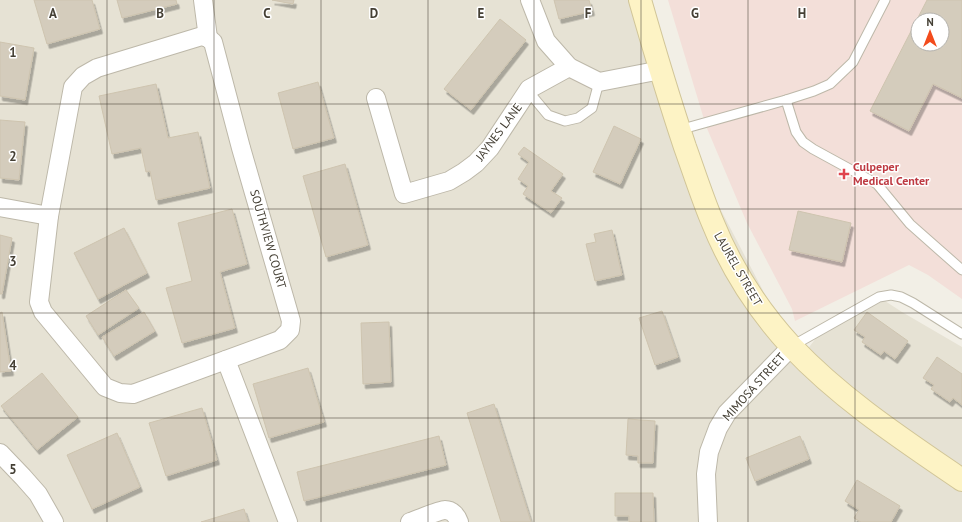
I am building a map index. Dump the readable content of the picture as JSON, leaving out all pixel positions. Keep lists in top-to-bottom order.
{
  "streets": {
    "street": [
      "JAYNES LANE",
      "SOUTHVIEW COURT",
      "LAUREL STREET",
      "MIMOSA STREET"
    ]
  },
  "crossings": [
    ["LAUREL STREET", "MIMOSA STREET"]
  ],
  "places": {
    "health": ["Culpeper Medical Center"]
  },
  "north": "top",
  "grid": {
    "columns": [
      "A",
      "B",
      "C",
      "D",
      "E",
      "F",
      "G",
      "H"
    ],
    "rows": [
      "1",
      "2",
      "3",
      "4",
      "5"
    ]
  }
}
